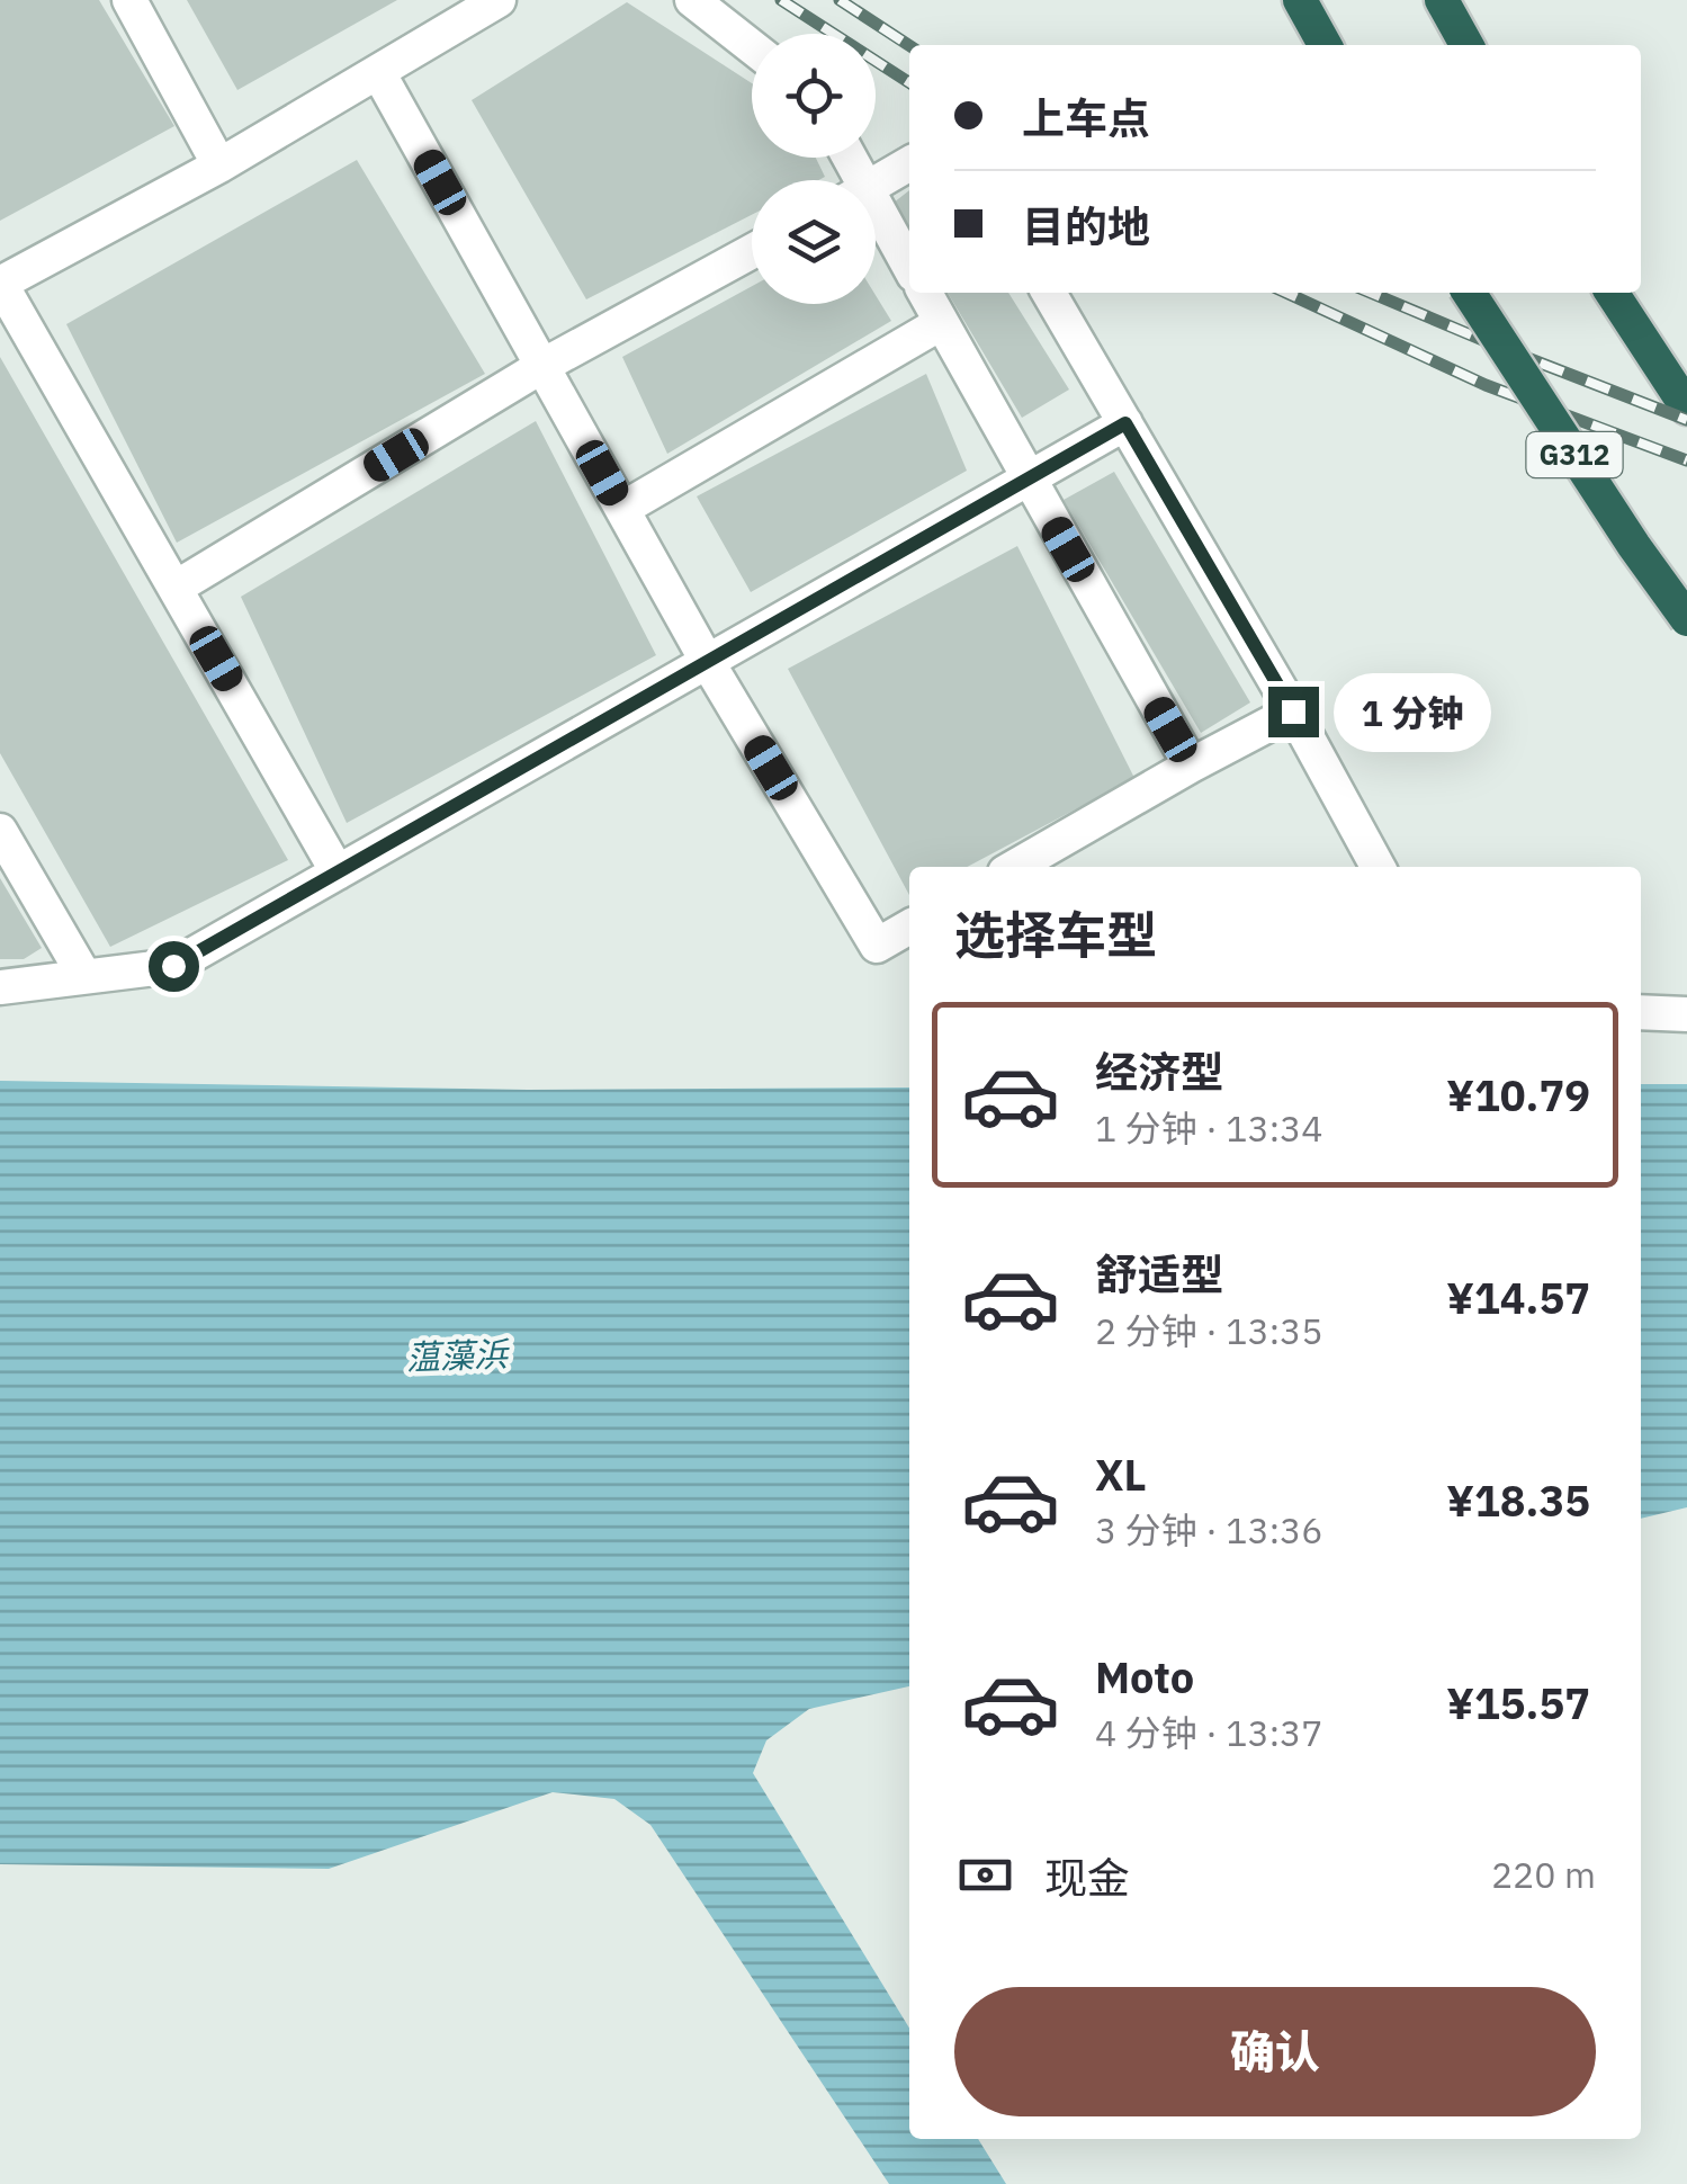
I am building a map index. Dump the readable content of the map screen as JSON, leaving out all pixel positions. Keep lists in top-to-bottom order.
{
  "streets": {
    "highway": ["G312"]
  },
  "water": ["蕰藻浜"],
  "page": {
    "banner": ["上车点", "目的地"],
    "bubble": "1 分钟",
    "heading": "选择车型",
    "list": [
      {
        "name": "经济型",
        "note": "1 分钟 · 13:34",
        "value": "¥10.79"
      },
      {
        "name": "舒适型",
        "note": "2 分钟 · 13:35",
        "value": "¥14.57"
      },
      {
        "name": "XL",
        "note": "3 分钟 · 13:36",
        "value": "¥18.35"
      },
      {
        "name": "Moto",
        "note": "4 分钟 · 13:37",
        "value": "¥15.57"
      }
    ],
    "pay": ["现金", "220 m"],
    "buttons": "确认"
  }
}
